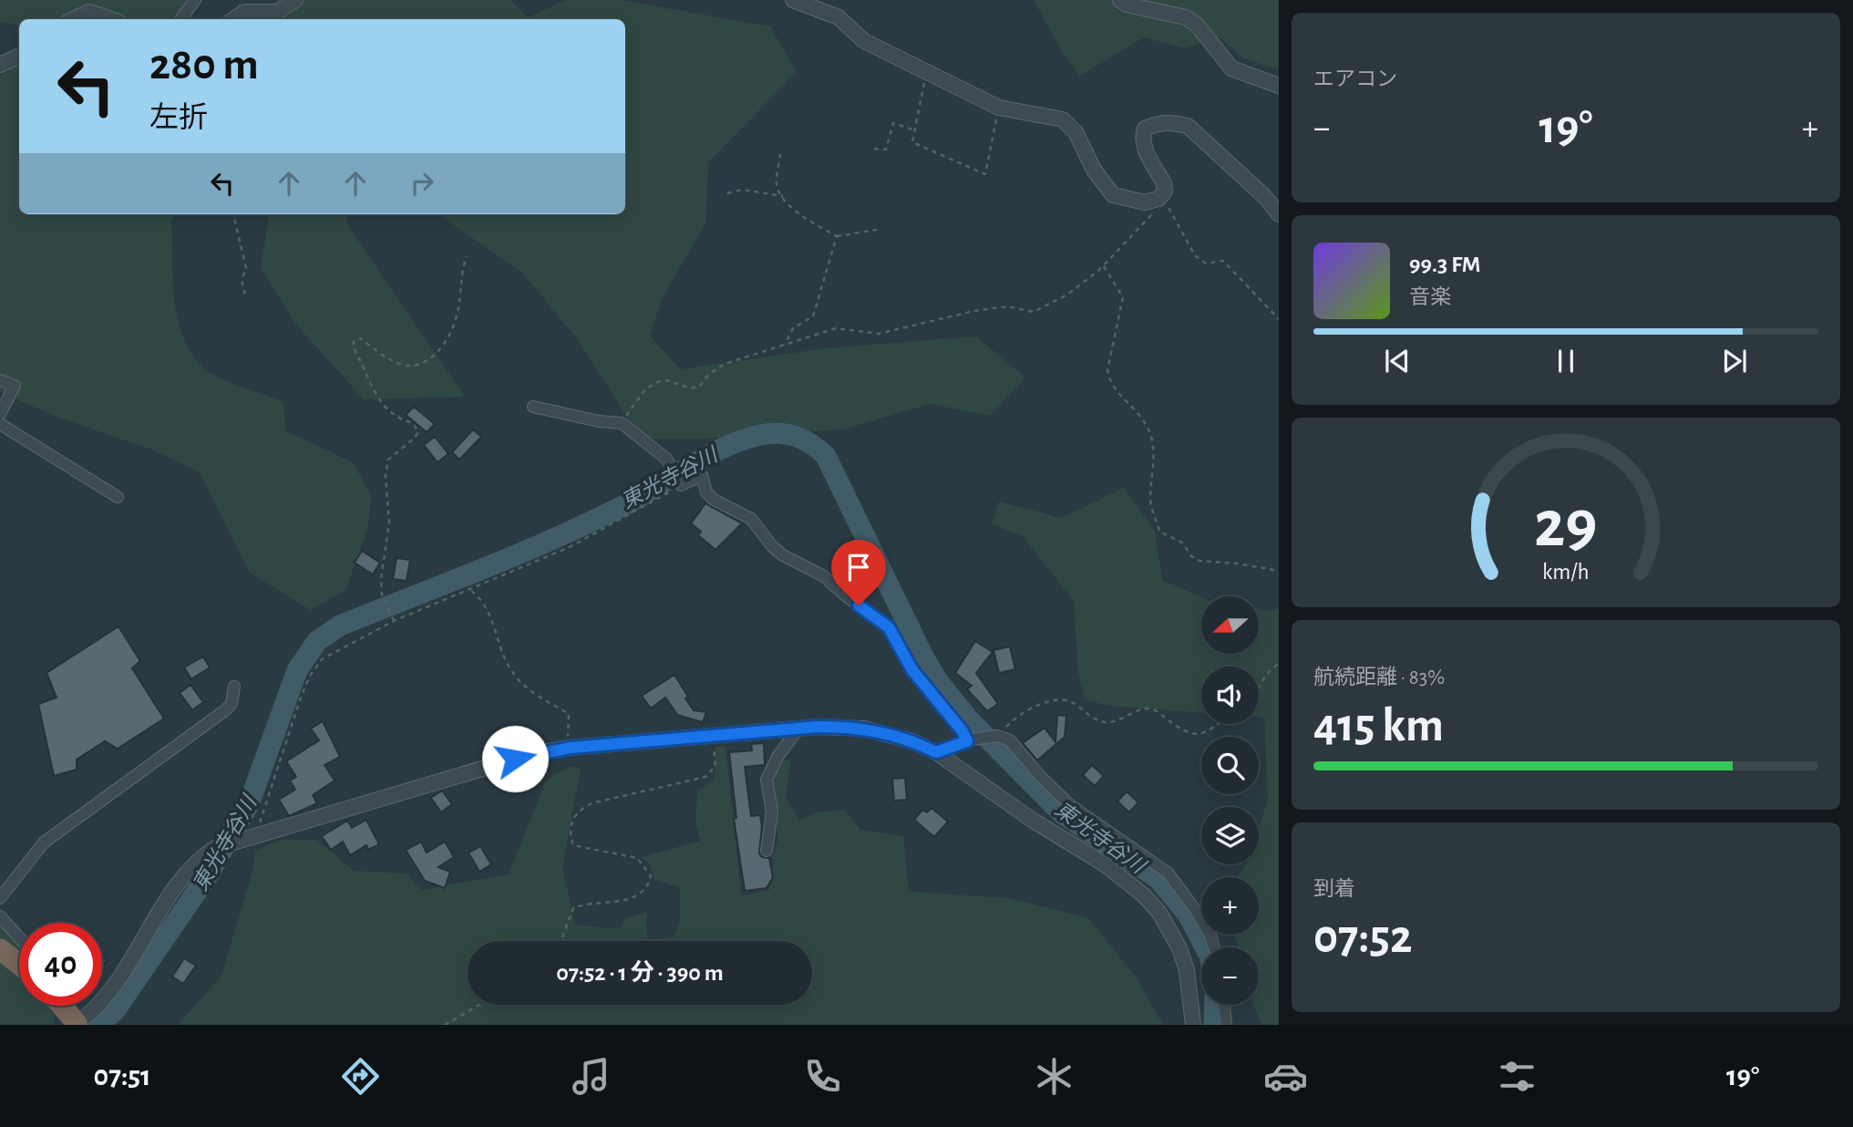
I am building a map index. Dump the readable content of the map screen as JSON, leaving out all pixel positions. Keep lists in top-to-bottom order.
{
  "water": ["東光寺谷川"],
  "north": "left",
  "page": {
    "tile": [
      "エアコン",
      ["航続距離 · 83%", "415 km"],
      ["到着", "07:52"]
    ],
    "turn": ["280 m", "左折"],
    "heat": ["−", "19°", "+"],
    "song": ["99.3 FM", "音楽"],
    "map_buttons": ["+", "−"],
    "limit": "40",
    "trip": "07:52 · 1 分 · 390 m",
    "tabs": ["07:51", "19°"],
    "gauge": ["29", "km/h"]
  }
}
